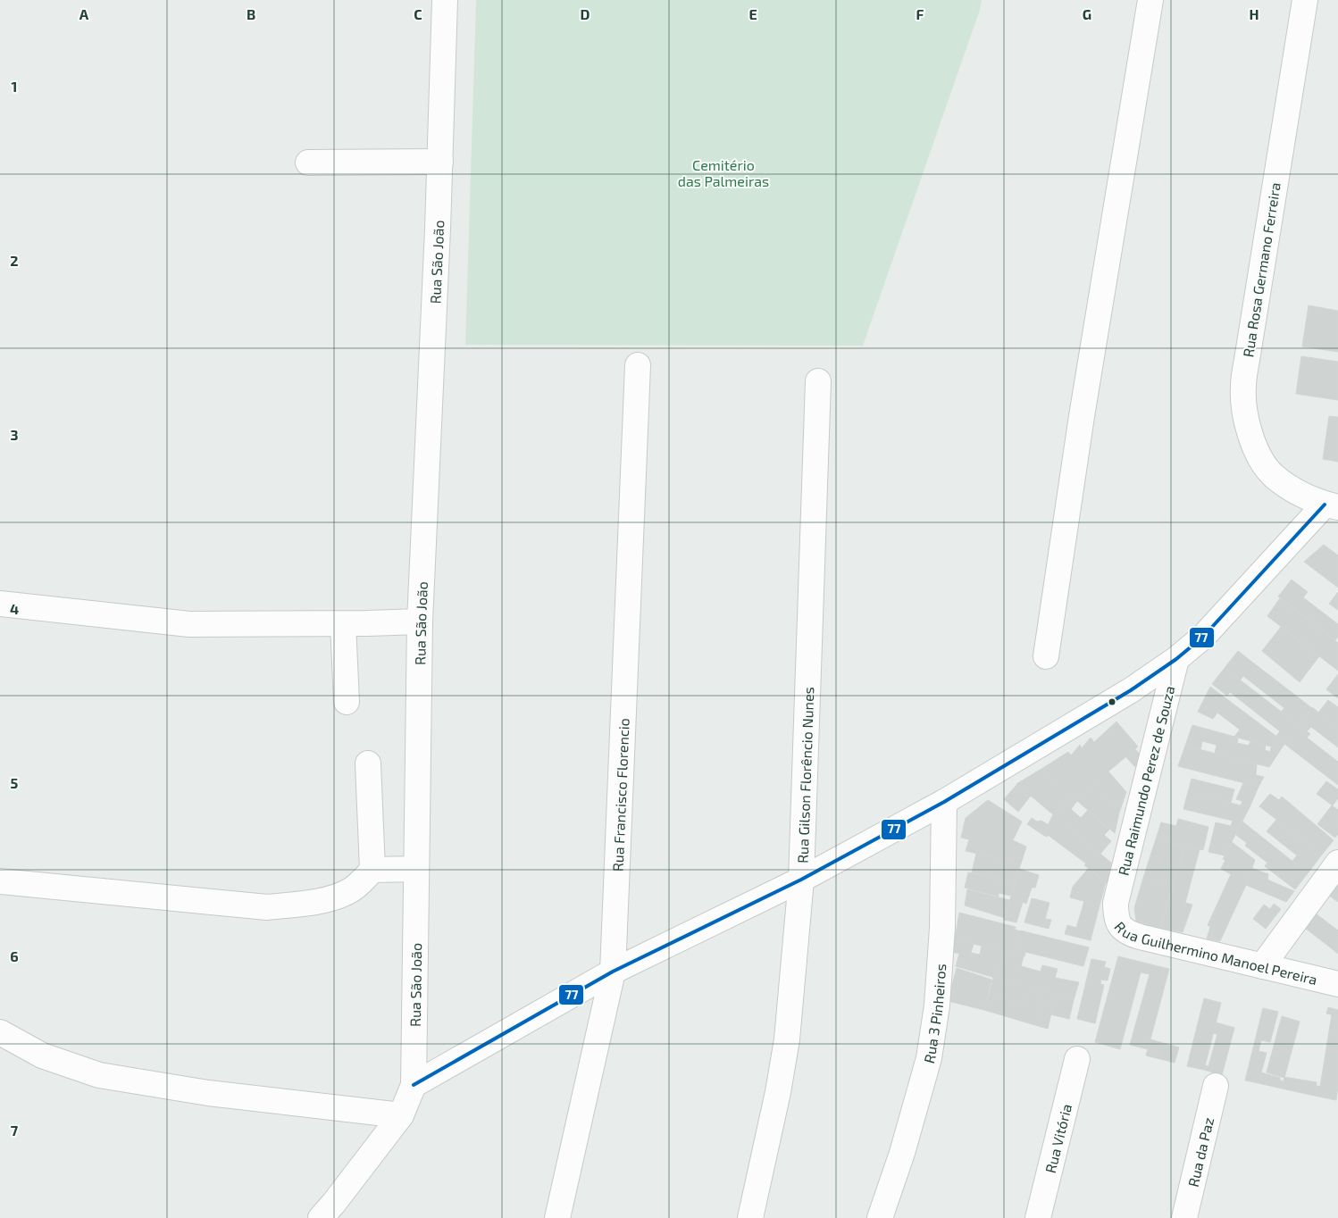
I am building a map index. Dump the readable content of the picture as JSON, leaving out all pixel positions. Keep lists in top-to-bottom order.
{
  "streets": {
    "street": [
      "Rua São João",
      "Rua Rosa Germano Ferreira",
      "Rua Gilson Florêncio Nunes",
      "Rua Raimundo Perez de Souza",
      "Rua Francisco Florencio",
      "Rua Guilhermino Manoel Pereira",
      "Rua 3 Pinheiros",
      "Rua Vitória",
      "Rua da Paz"
    ]
  },
  "crossings": [
    ["Rua Raimundo Perez de Souza", "Rua Guilhermino Manoel Pereira"]
  ],
  "parks": ["Cemitério das Palmeiras"],
  "lines": ["transit line 77"],
  "grid": {
    "columns": [
      "A",
      "B",
      "C",
      "D",
      "E",
      "F",
      "G",
      "H"
    ],
    "rows": [
      "1",
      "2",
      "3",
      "4",
      "5",
      "6",
      "7"
    ]
  }
}
